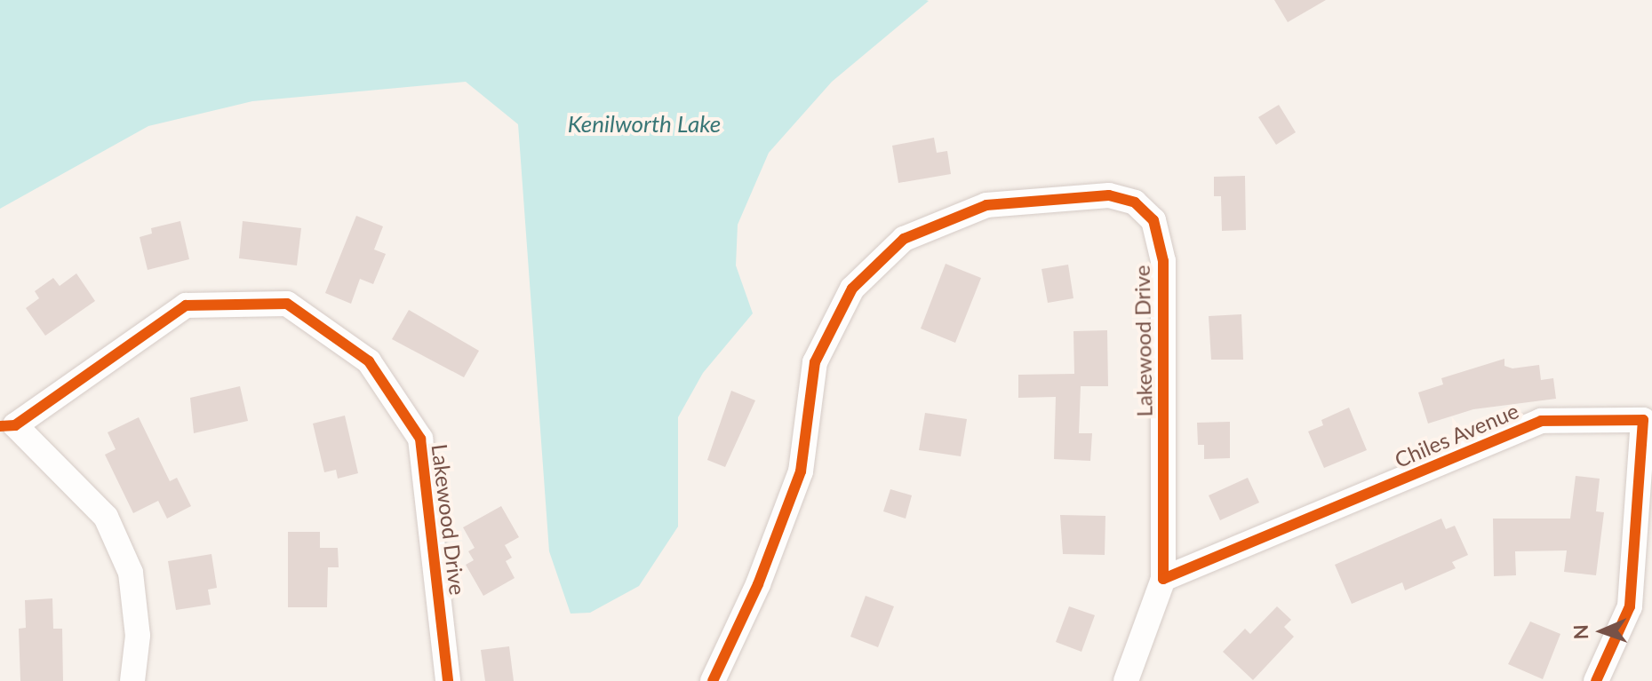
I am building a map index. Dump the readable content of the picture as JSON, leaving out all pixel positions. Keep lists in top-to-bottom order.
{
  "streets": {
    "street": ["Lakewood Drive", "Chiles Avenue"]
  },
  "crossings": [
    ["Lakewood Drive", "Chiles Avenue"]
  ],
  "water": ["Kenilworth Lake"],
  "north": "left"
}
